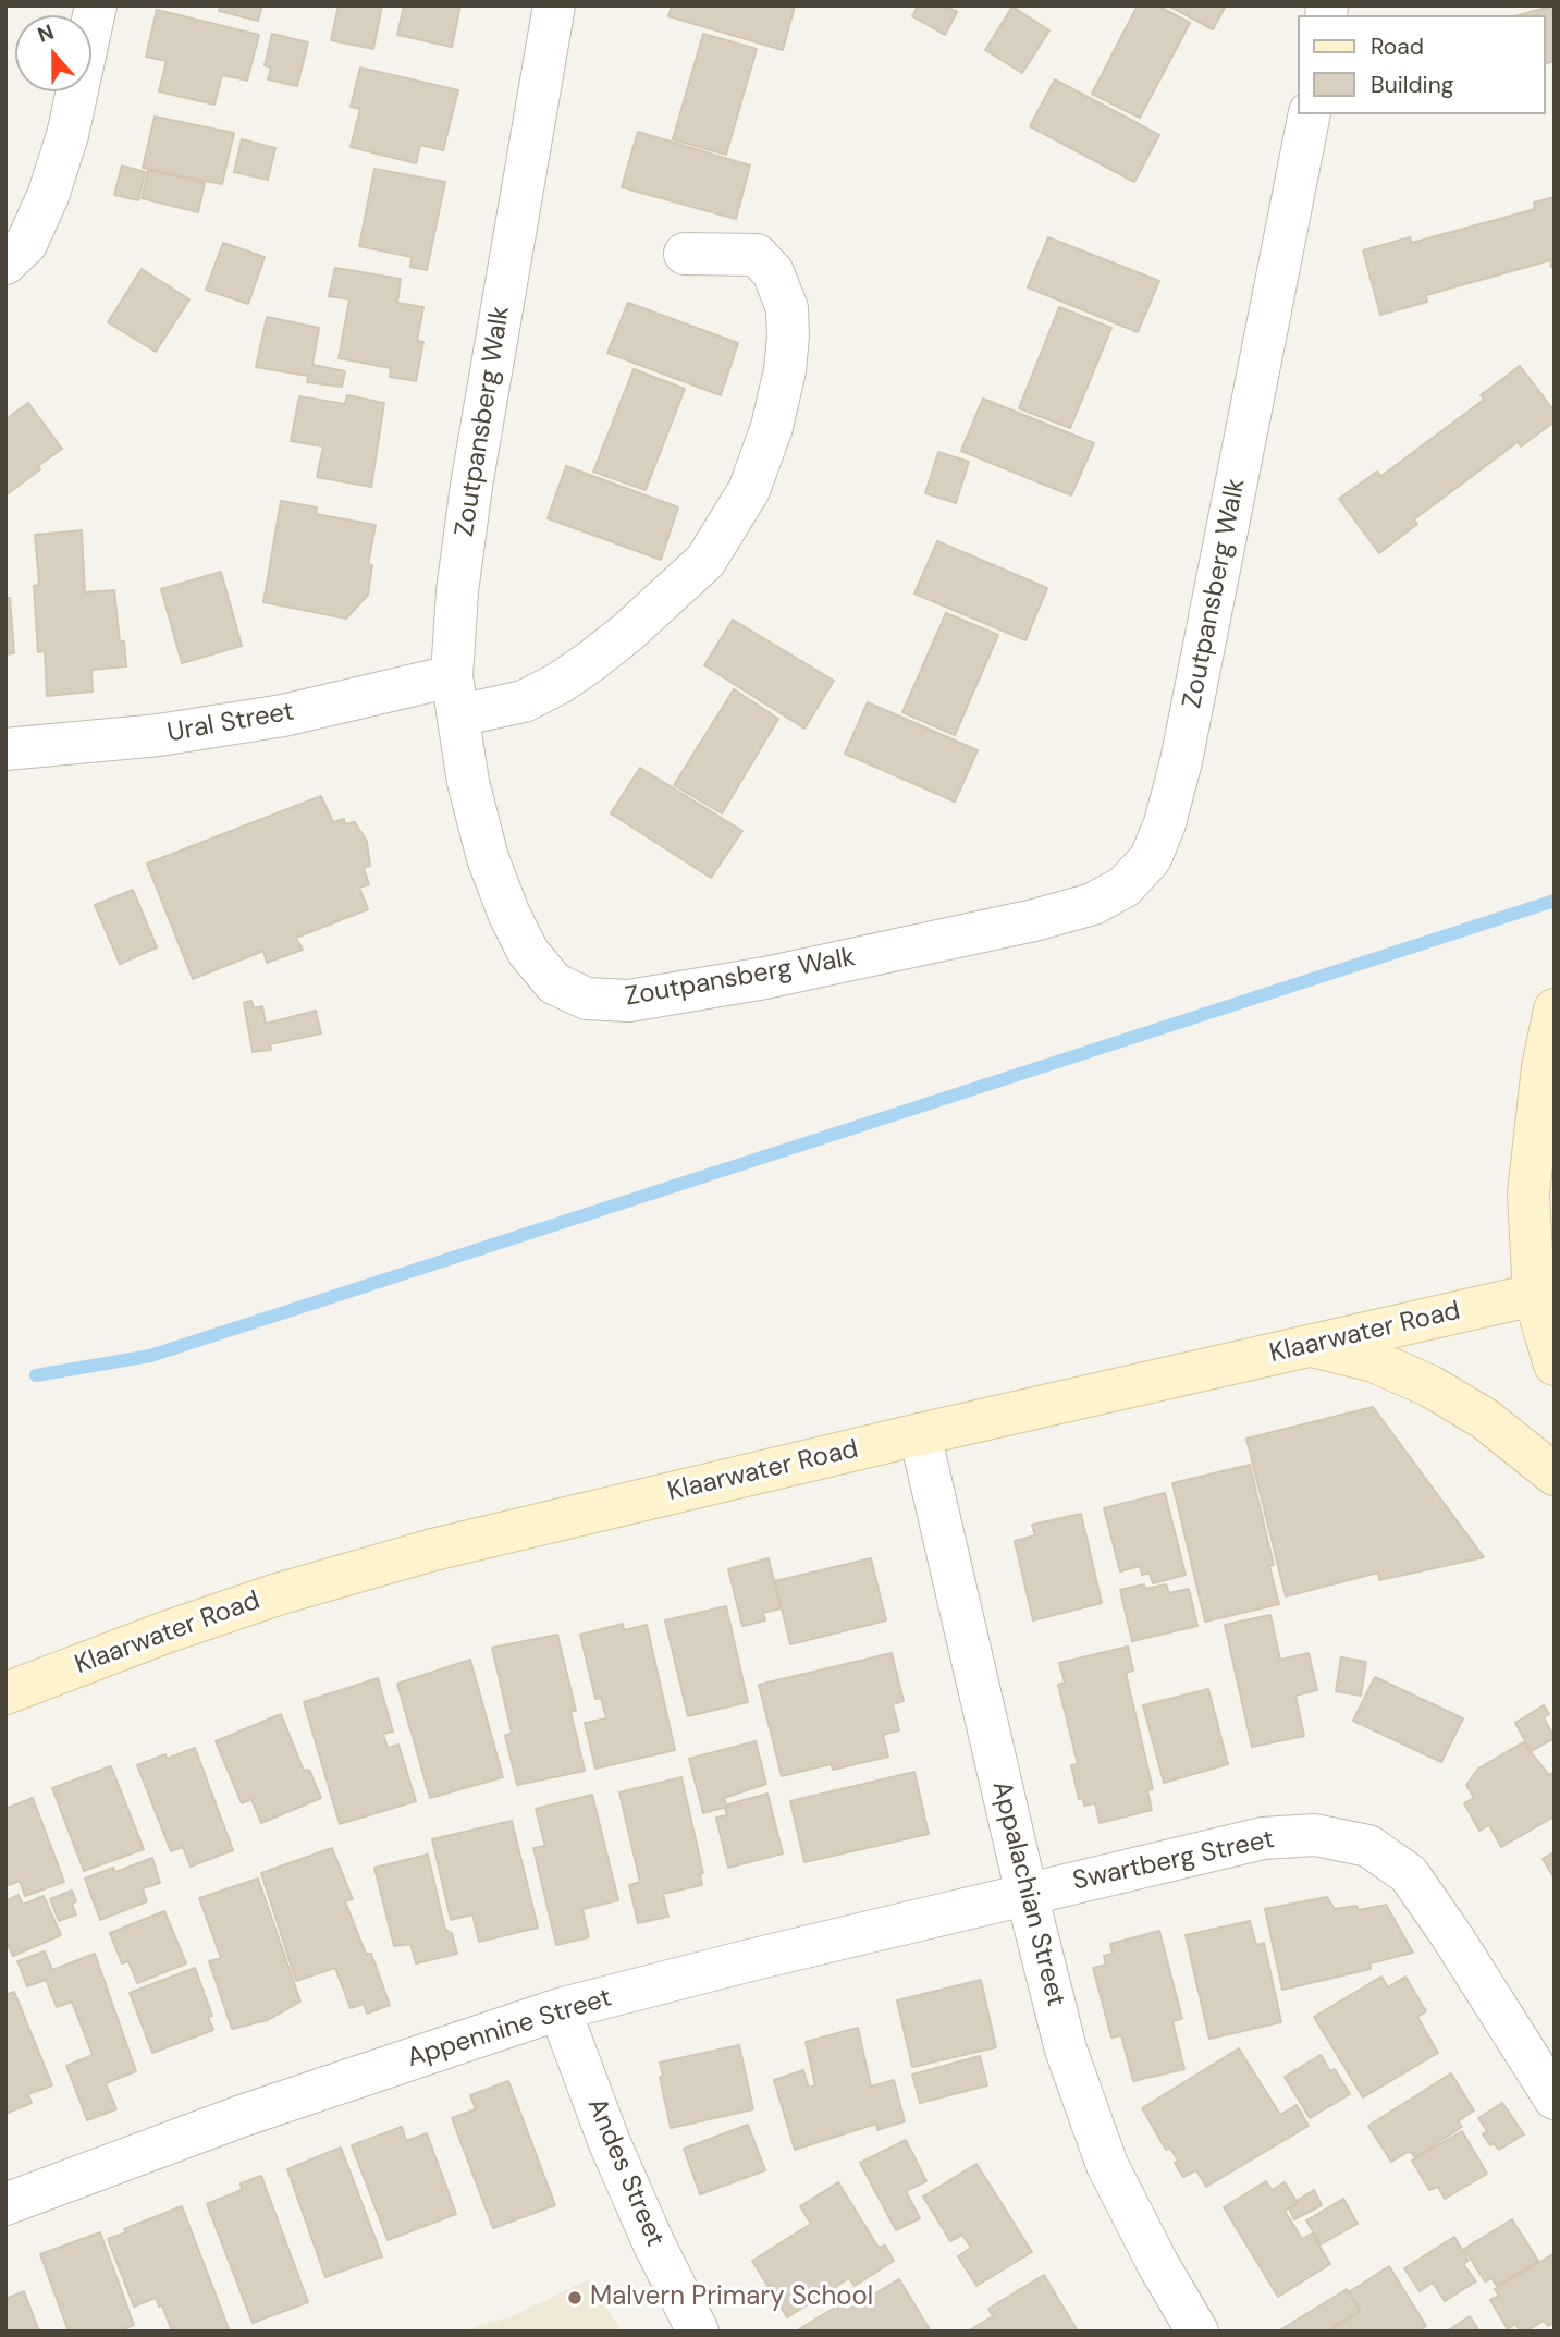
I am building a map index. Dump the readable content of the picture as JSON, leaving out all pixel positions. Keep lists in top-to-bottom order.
{
  "streets": {
    "street": [
      "Zoutpansberg Walk",
      "Ural Street",
      "Klaarwater Road",
      "Swartberg Street",
      "Appalachian Street",
      "Appennine Street",
      "Andes Street"
    ]
  },
  "crossings": [
    ["Zoutpansberg Walk", "Ural Street"],
    ["Klaarwater Road", "Appalachian Street"],
    ["Swartberg Street", "Appalachian Street"],
    ["Swartberg Street", "Appennine Street"],
    ["Appalachian Street", "Appennine Street"],
    ["Appennine Street", "Andes Street"]
  ],
  "places": ["Malvern Primary School"],
  "legend": ["Road", "Building"],
  "north": "top"
}
